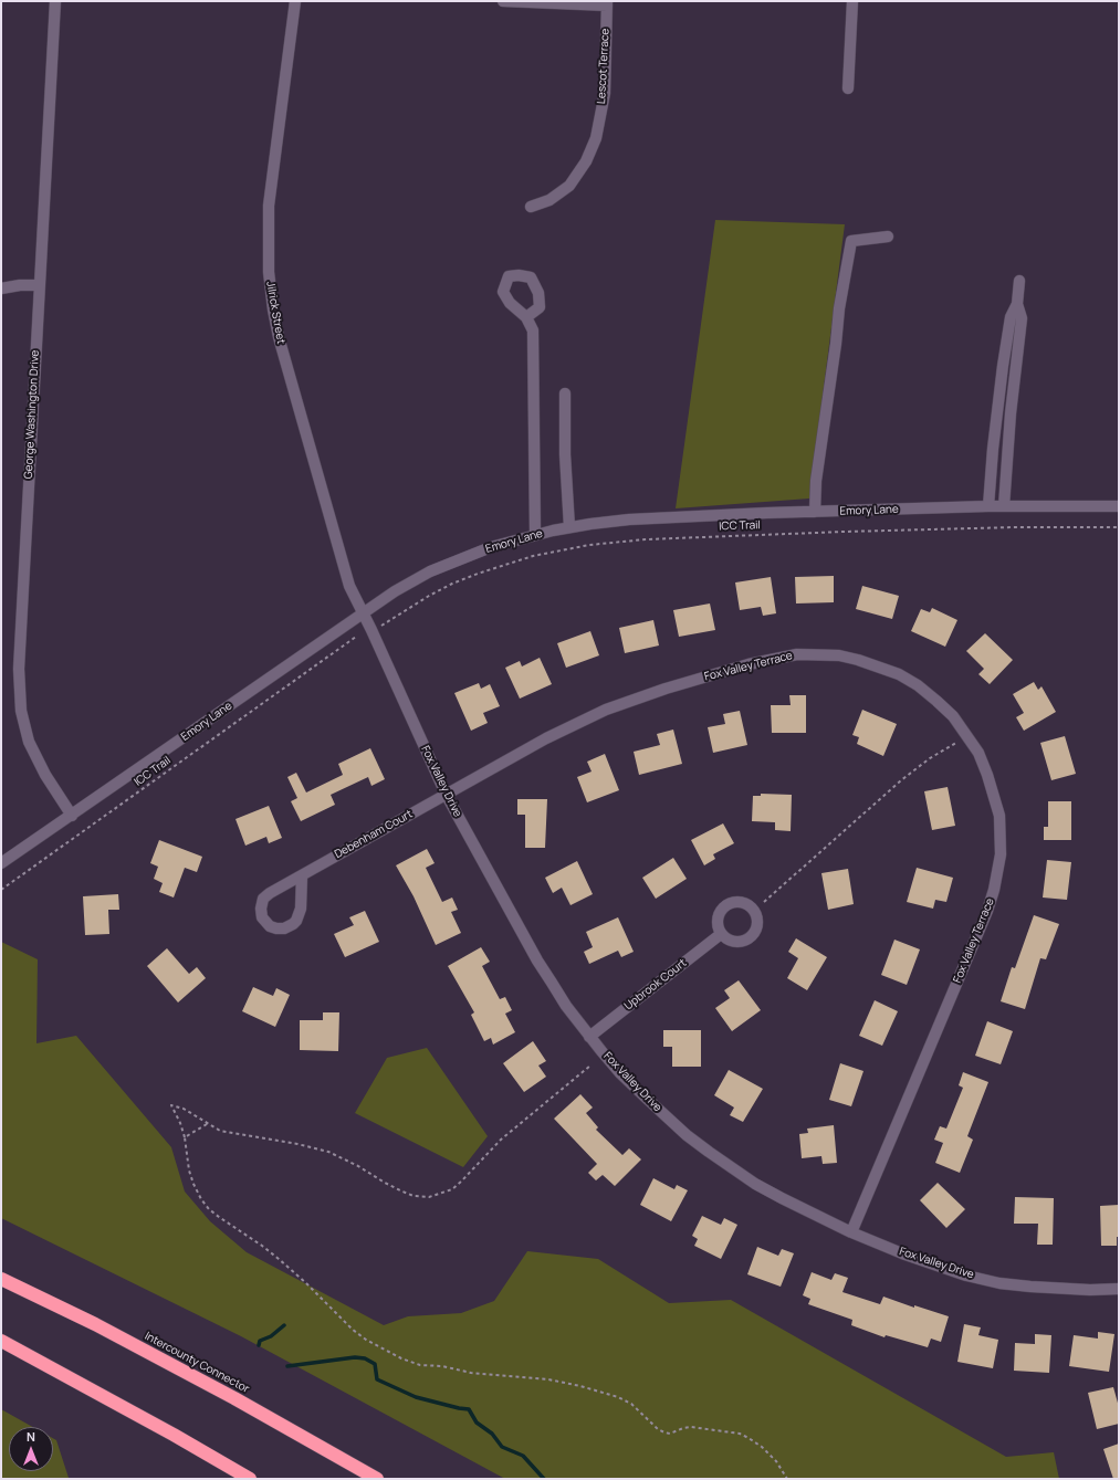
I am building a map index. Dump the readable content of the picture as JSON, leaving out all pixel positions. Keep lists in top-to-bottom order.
{
  "streets": {
    "highway": ["Intercounty Connector"],
    "street": [
      "Lescot Terrace",
      "Jilrick Street",
      "George Washington Drive",
      "Emory Lane",
      "Fox Valley Terrace",
      "Fox Valley Drive",
      "Debenham Court",
      "Upbrook Court"
    ],
    "path": ["ICC Trail"]
  },
  "crossings": [
    ["Jilrick Street", "Emory Lane"],
    ["Jilrick Street", "Fox Valley Drive"],
    ["George Washington Drive", "Emory Lane"],
    ["Emory Lane", "Fox Valley Drive"],
    ["Fox Valley Terrace", "Fox Valley Drive"],
    ["Fox Valley Terrace", "Debenham Court"],
    ["Fox Valley Drive", "Debenham Court"],
    ["Fox Valley Drive", "Upbrook Court"]
  ],
  "north": "top"
}
